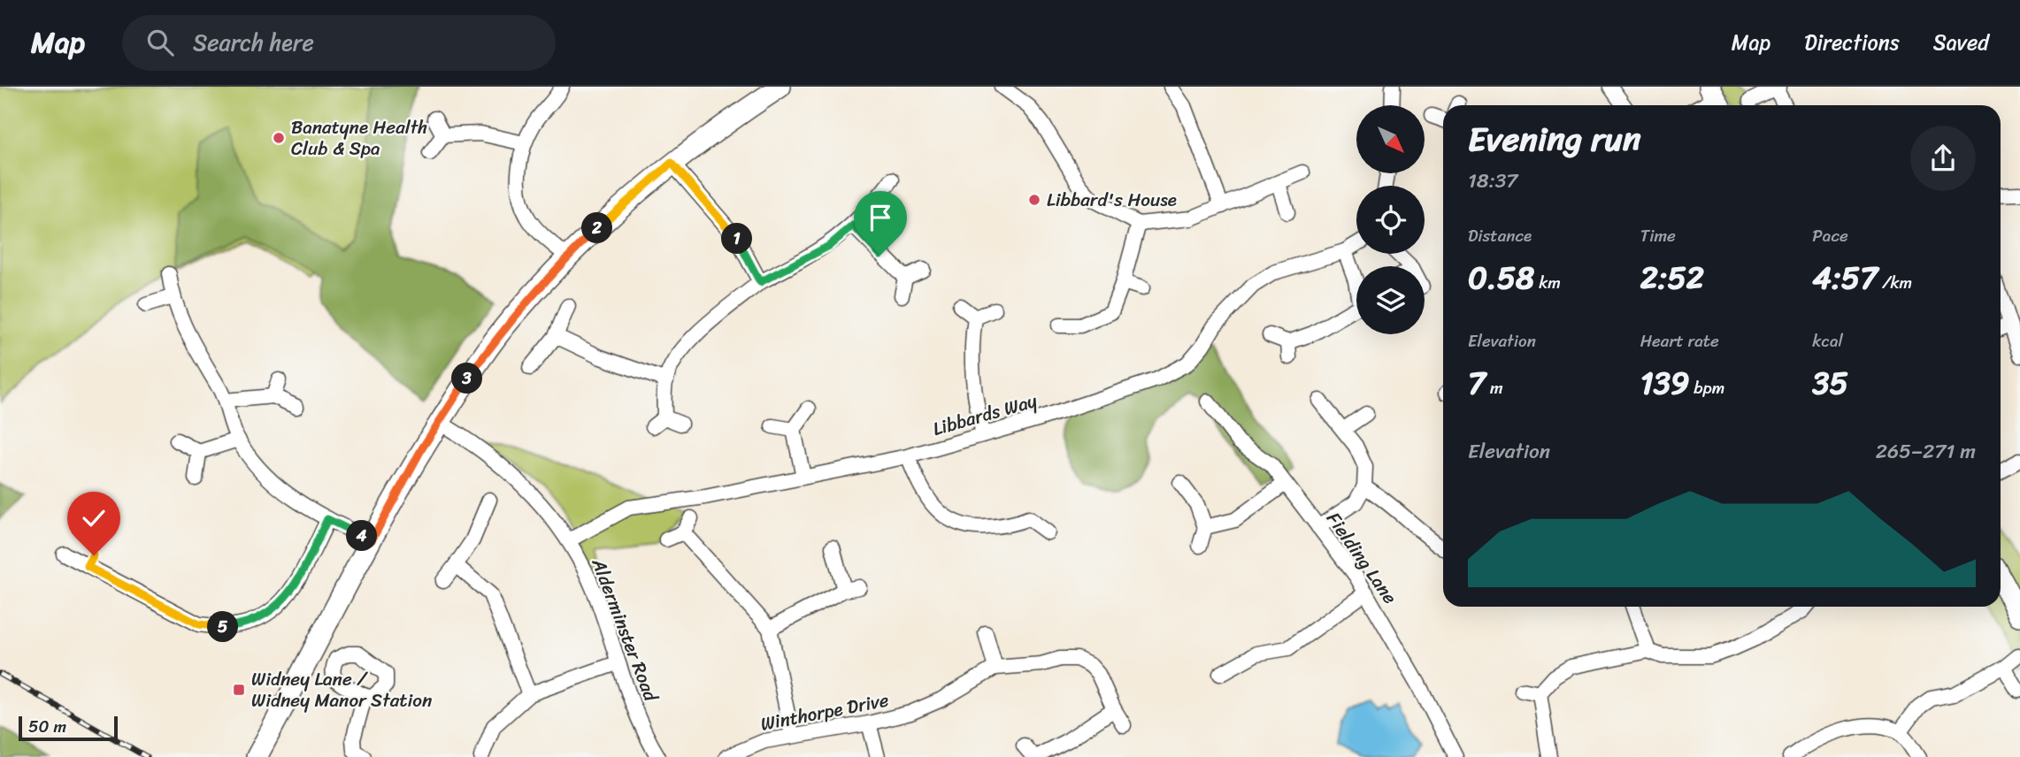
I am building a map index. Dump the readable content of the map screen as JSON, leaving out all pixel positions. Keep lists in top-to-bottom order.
{
  "streets": {
    "street": [
      "Libbards Way",
      "Fielding Lane",
      "Alderminster Road",
      "Winthorpe Drive"
    ]
  },
  "crossings": [
    ["Libbards Way", "Alderminster Road"]
  ],
  "places": {
    "other": ["Banatyne Health Club & Spa", "Libbard's House"],
    "transit": ["Widney Lane / Widney Manor Station"]
  },
  "scale_bar": "50 m",
  "north": "bottom right",
  "page": {
    "header": "Map",
    "search": "Search here",
    "nav": ["Map", "Directions", "Saved"],
    "heading": ["Evening run", "18:37"],
    "stats": [
      ["Distance", "0.58 km"],
      ["Time", "2:52"],
      ["Pace", "4:57 /km"],
      ["Elevation", "7 m"],
      ["Heart rate", "139 bpm"],
      ["kcal", "35"]
    ],
    "pins": [
      "2",
      "1",
      "3",
      "4",
      "5"
    ],
    "chart": ["Elevation", "265–271 m"],
    "scale": "50 m"
  }
}
